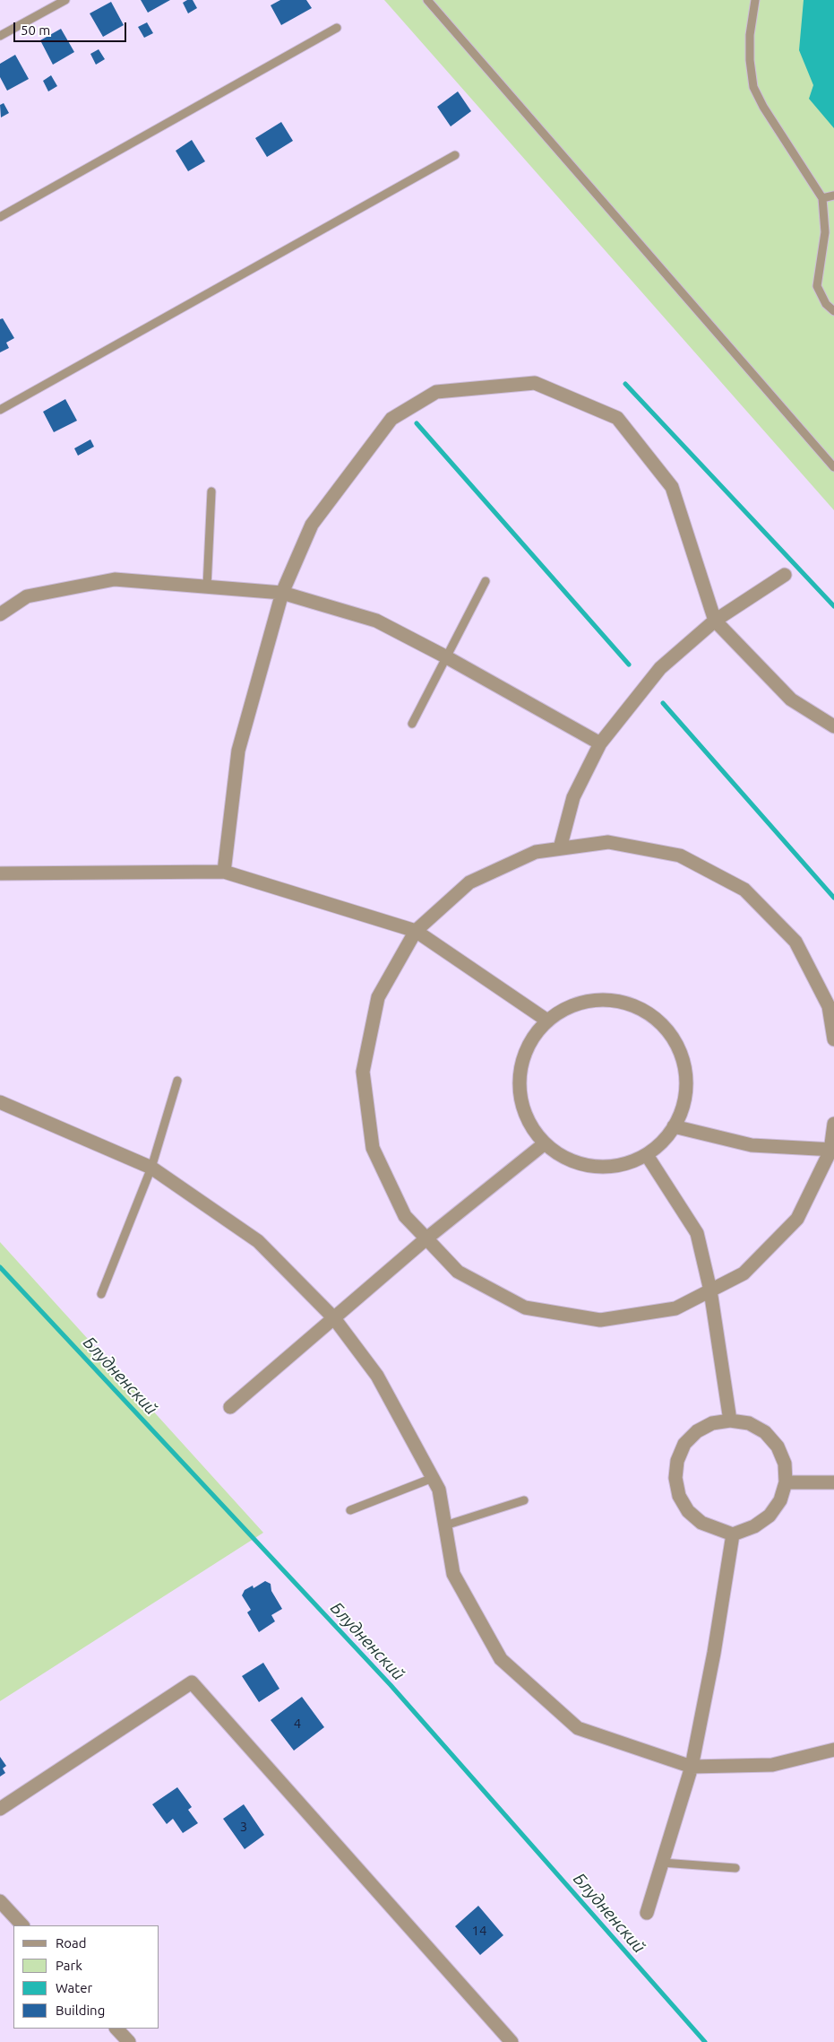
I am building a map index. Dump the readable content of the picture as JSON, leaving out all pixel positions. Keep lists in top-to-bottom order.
{
  "water": ["Блудненский"],
  "house_numbers": ["4", "3", "14"],
  "legend": [
    "Road",
    "Park",
    "Water",
    "Building"
  ],
  "scale_bar": "50 m"
}
